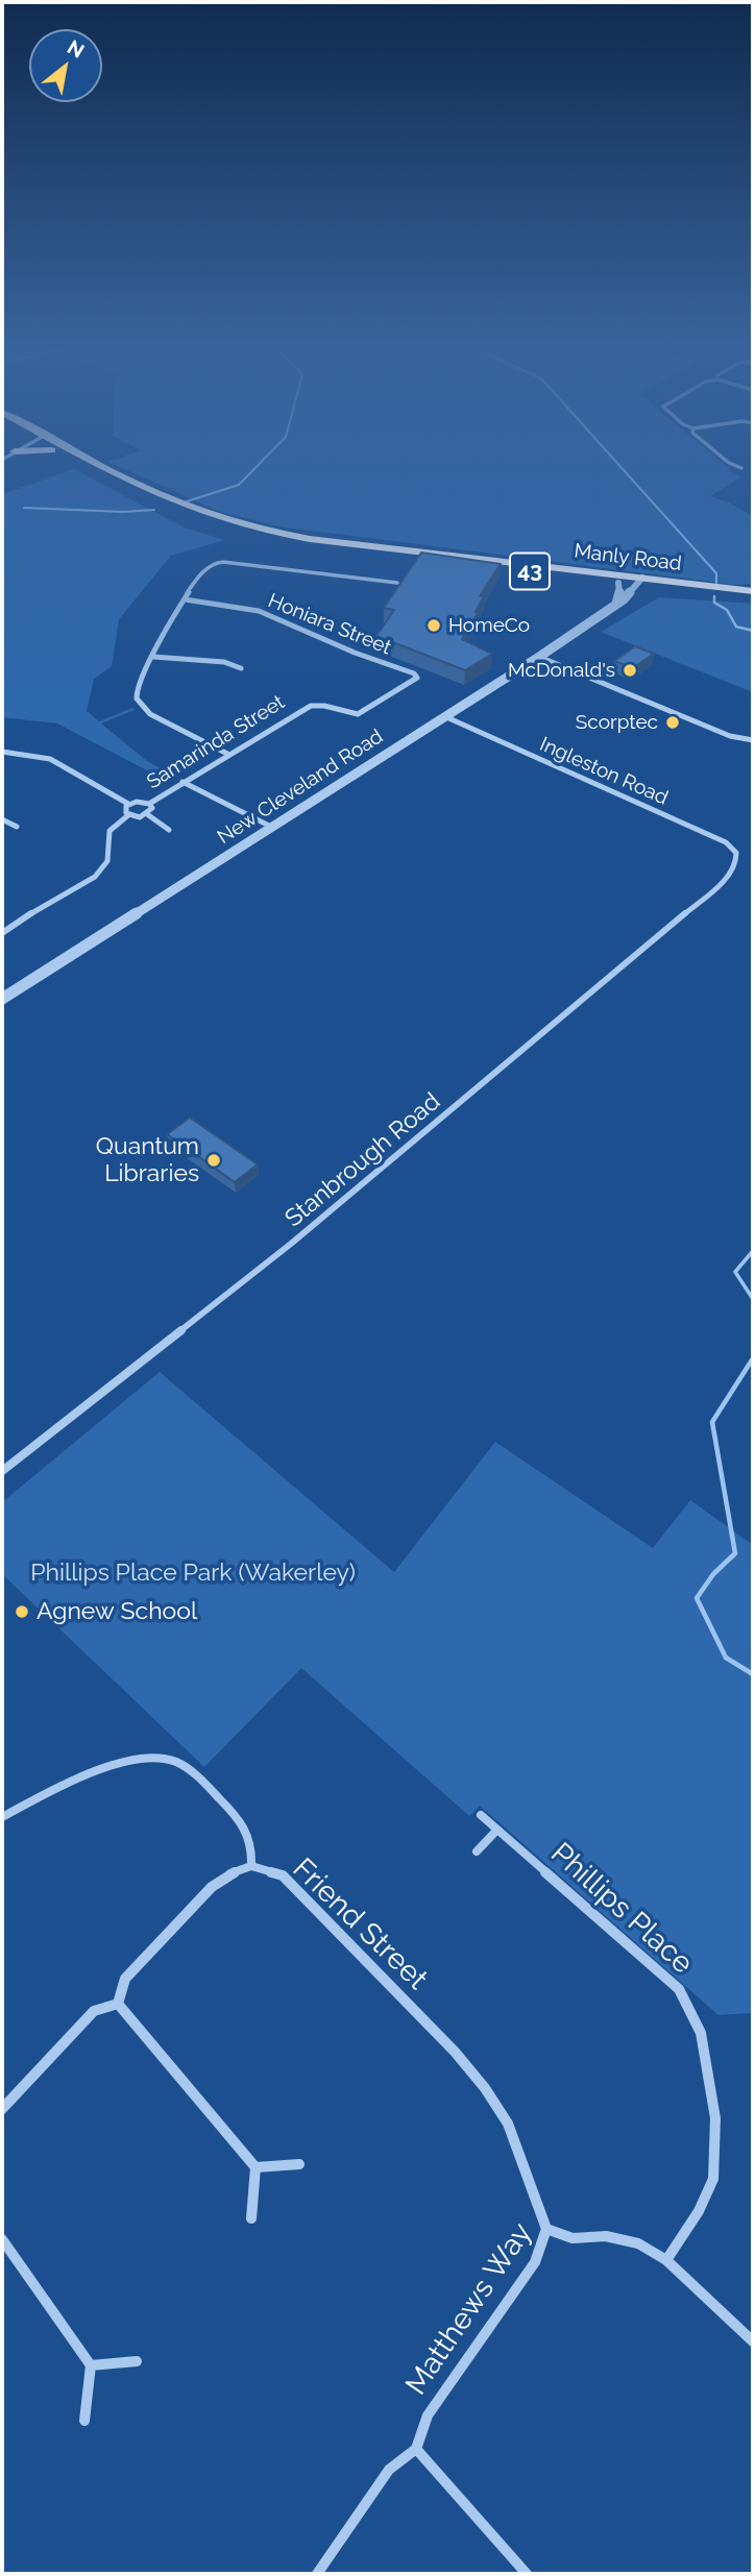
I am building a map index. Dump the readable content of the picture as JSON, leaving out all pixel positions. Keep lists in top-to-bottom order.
{
  "streets": {
    "main road": ["Manly Road", "43"],
    "street": [
      "Honiara Street",
      "Samarinda Street",
      "Ingleston Road",
      "New Cleveland Road",
      "Stanbrough Road",
      "Phillips Place",
      "Friend Street",
      "Matthews Way"
    ]
  },
  "crossings": [
    ["Manly Road", "New Cleveland Road"],
    ["Honiara Street", "Samarinda Street"],
    ["Ingleston Road", "New Cleveland Road"],
    ["Ingleston Road", "Stanbrough Road"],
    ["Phillips Place", "Matthews Way"],
    ["Friend Street", "Matthews Way"]
  ],
  "parks": ["Phillips Place Park (Wakerley)"],
  "places": [
    "HomeCo",
    "McDonald's",
    "Scorptec",
    "Quantum Libraries",
    "Agnew School"
  ],
  "north": "top right"
}
